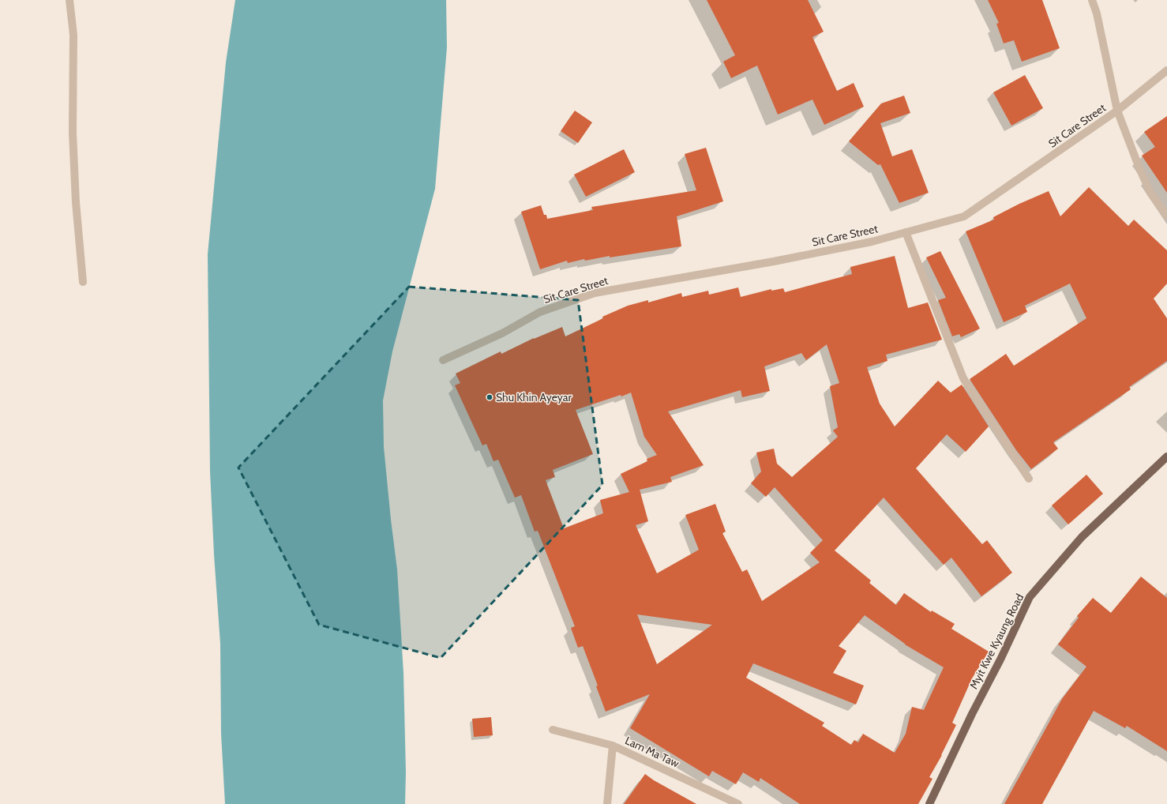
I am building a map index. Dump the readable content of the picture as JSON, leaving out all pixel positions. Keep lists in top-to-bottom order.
{
  "streets": {
    "main road": ["Myit Kwe Kyaung Road"],
    "street": ["Sit Care Street", "Lam Ma Taw"]
  },
  "places": ["Shu Khin Ayeyar"]
}
